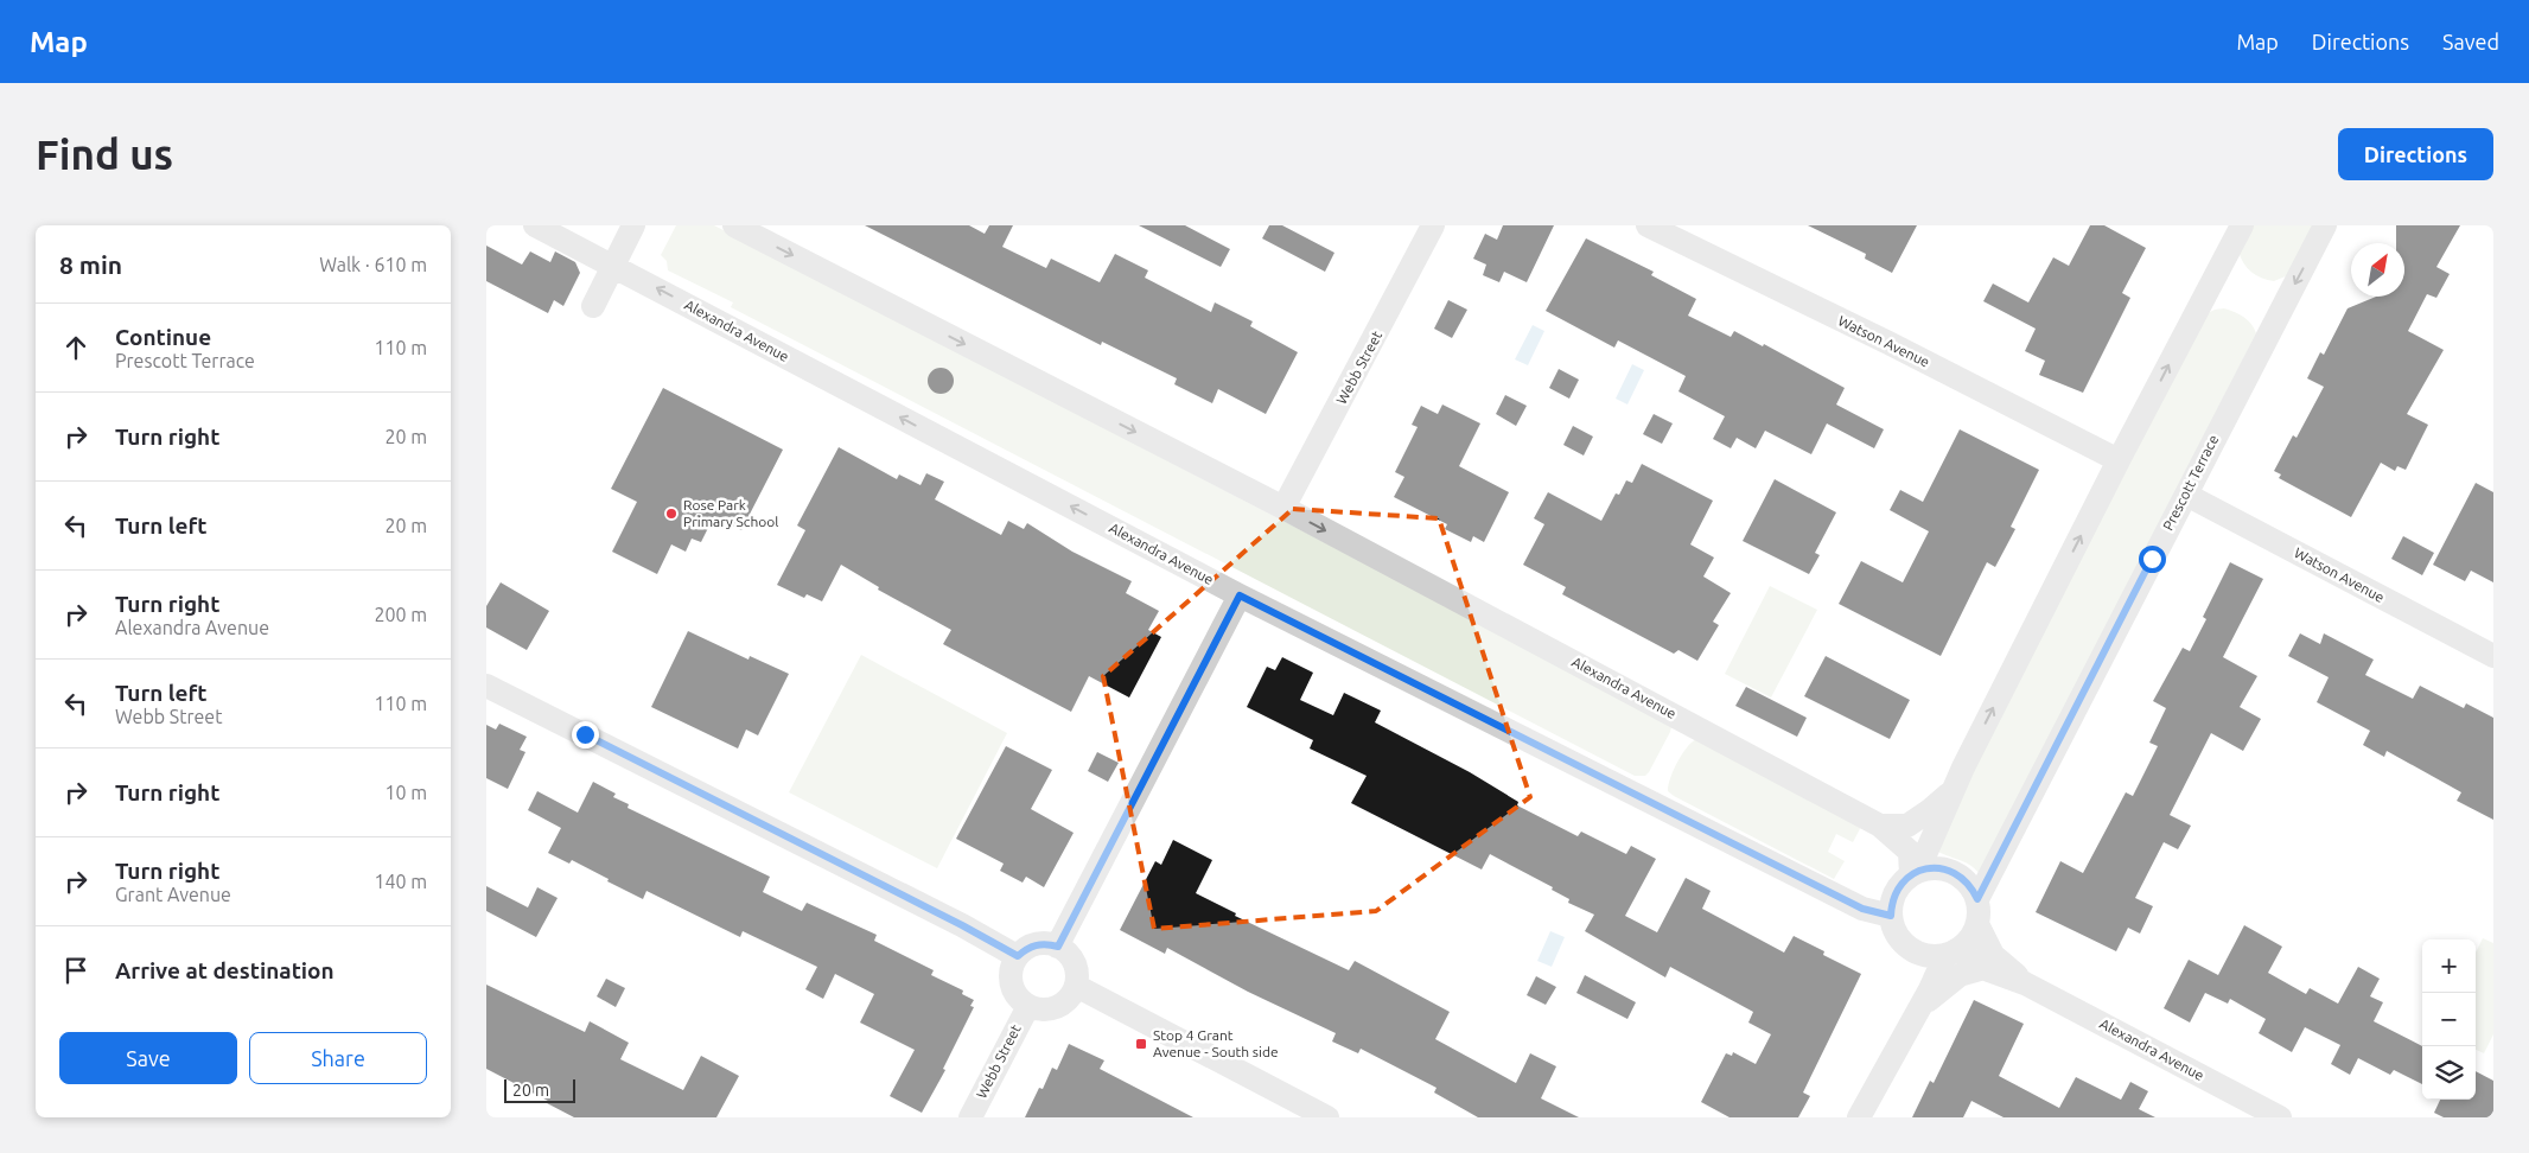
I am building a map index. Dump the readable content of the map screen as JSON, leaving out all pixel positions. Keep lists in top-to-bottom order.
{
  "streets": {
    "street": [
      "Alexandra Avenue",
      "Watson Avenue",
      "Webb Street",
      "Prescott Terrace"
    ]
  },
  "crossings": [
    ["Alexandra Avenue", "Webb Street"],
    ["Alexandra Avenue", "Prescott Terrace"],
    ["Watson Avenue", "Prescott Terrace"]
  ],
  "places": {
    "other": ["Rose Park Primary School"],
    "transit": ["Stop 4 Grant Avenue - South side"]
  },
  "scale_bar": "20 m",
  "north": "top right",
  "page": {
    "header": "Map",
    "nav": ["Map", "Directions", "Saved"],
    "buttons": [
      "Directions",
      ["Save", "Share"]
    ],
    "title": "Find us",
    "heading": ["8 min", "Walk · 610 m"],
    "list": [
      ["Continue", "Prescott Terrace", "110 m"],
      ["Turn right", "20 m"],
      ["Turn left", "20 m"],
      ["Turn right", "Alexandra Avenue", "200 m"],
      ["Turn left", "Webb Street", "110 m"],
      ["Turn right", "10 m"],
      ["Turn right", "Grant Avenue", "140 m"],
      "Arrive at destination"
    ],
    "map_buttons": ["+", "−"],
    "scale": "20 m"
  }
}
